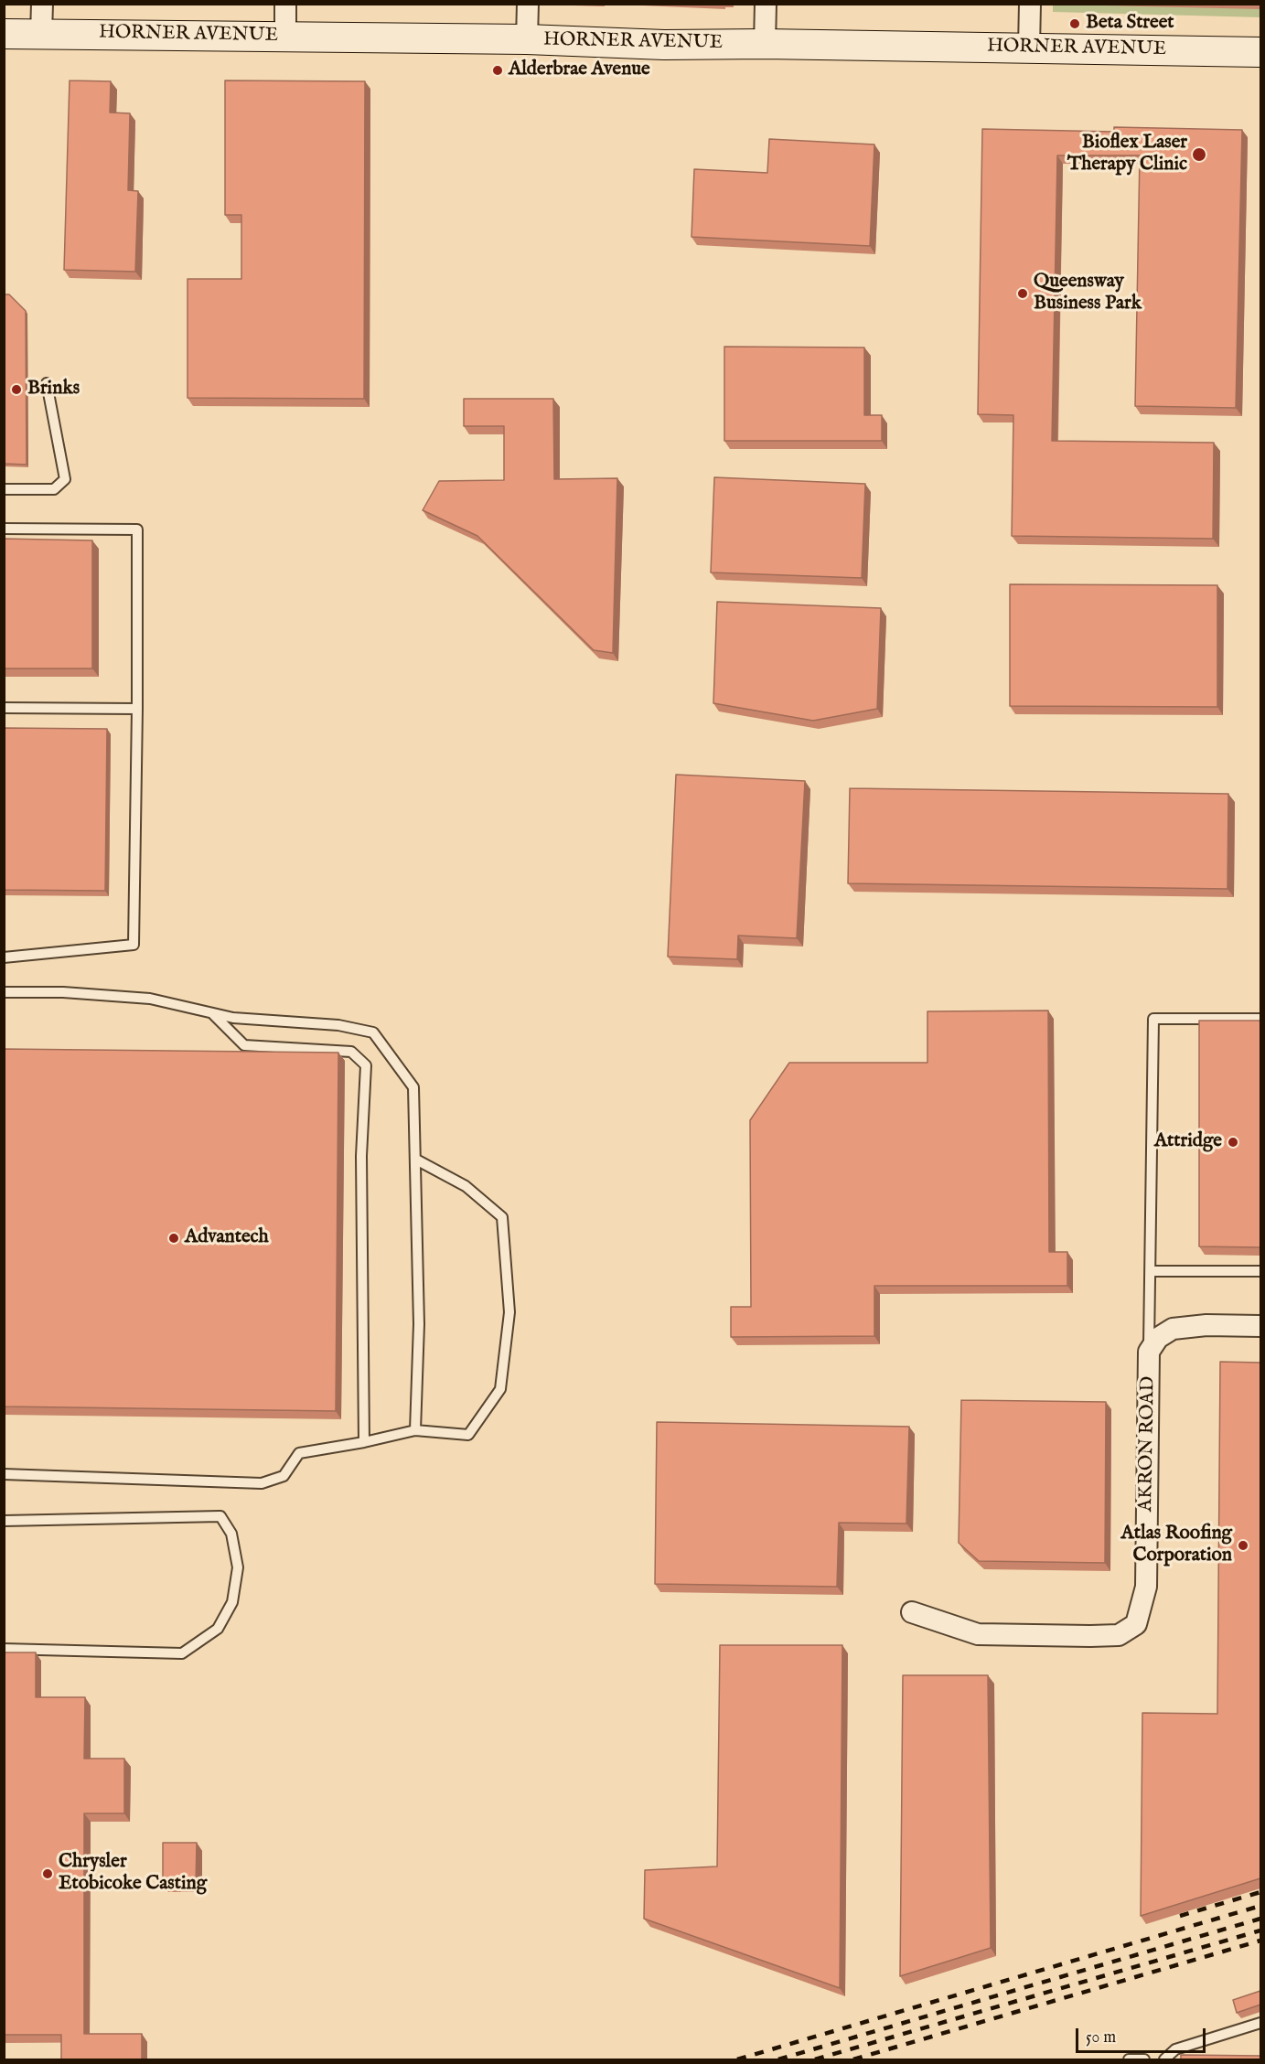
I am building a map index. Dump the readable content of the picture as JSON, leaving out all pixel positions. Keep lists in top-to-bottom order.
{
  "streets": {
    "main road": ["HORNER AVENUE"],
    "street": ["AKRON ROAD"]
  },
  "places": [
    "Beta Street",
    "Alderbrae Avenue",
    "Bioflex Laser Therapy Clinic",
    "Queensway Business Park",
    "Brinks",
    "Attridge",
    "Advantech",
    "Atlas Roofing Corporation",
    "Chrysler Etobicoke Casting"
  ],
  "scale_bar": "50 m"
}
